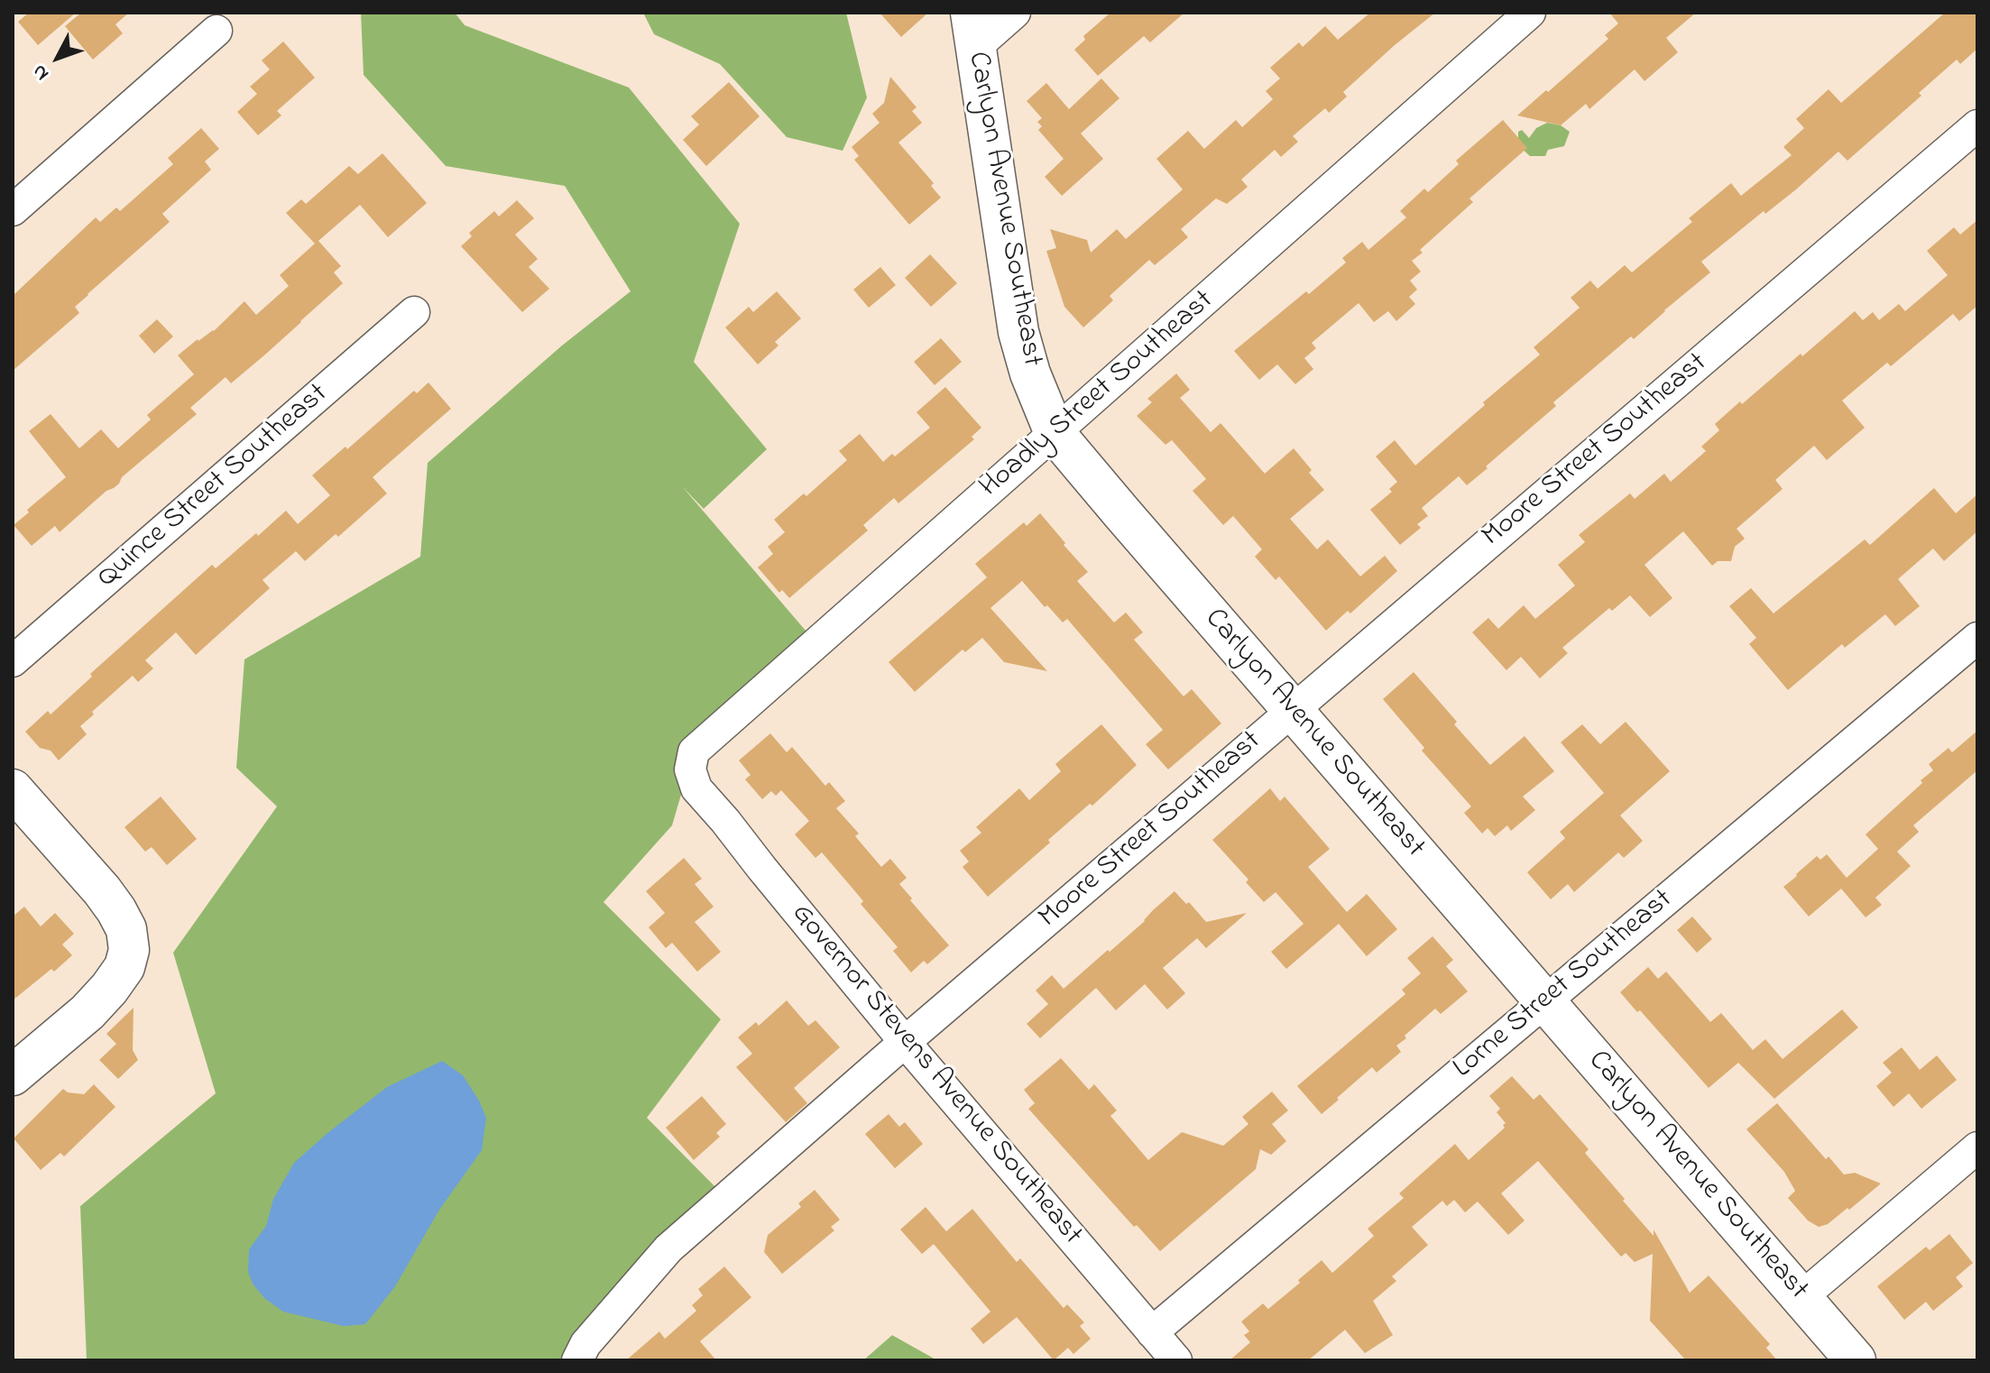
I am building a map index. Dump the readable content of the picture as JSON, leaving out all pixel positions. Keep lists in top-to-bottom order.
{
  "streets": {
    "street": [
      "Carlyon Avenue Southeast",
      "Hoadly Street Southeast",
      "Moore Street Southeast",
      "Quince Street Southeast",
      "Lorne Street Southeast",
      "Governor Stevens Avenue Southeast"
    ]
  },
  "crossings": [
    ["Carlyon Avenue Southeast", "Hoadly Street Southeast"],
    ["Carlyon Avenue Southeast", "Moore Street Southeast"],
    ["Carlyon Avenue Southeast", "Lorne Street Southeast"],
    ["Hoadly Street Southeast", "Governor Stevens Avenue Southeast"],
    ["Moore Street Southeast", "Governor Stevens Avenue Southeast"],
    ["Lorne Street Southeast", "Governor Stevens Avenue Southeast"]
  ],
  "north": "bottom left"
}
